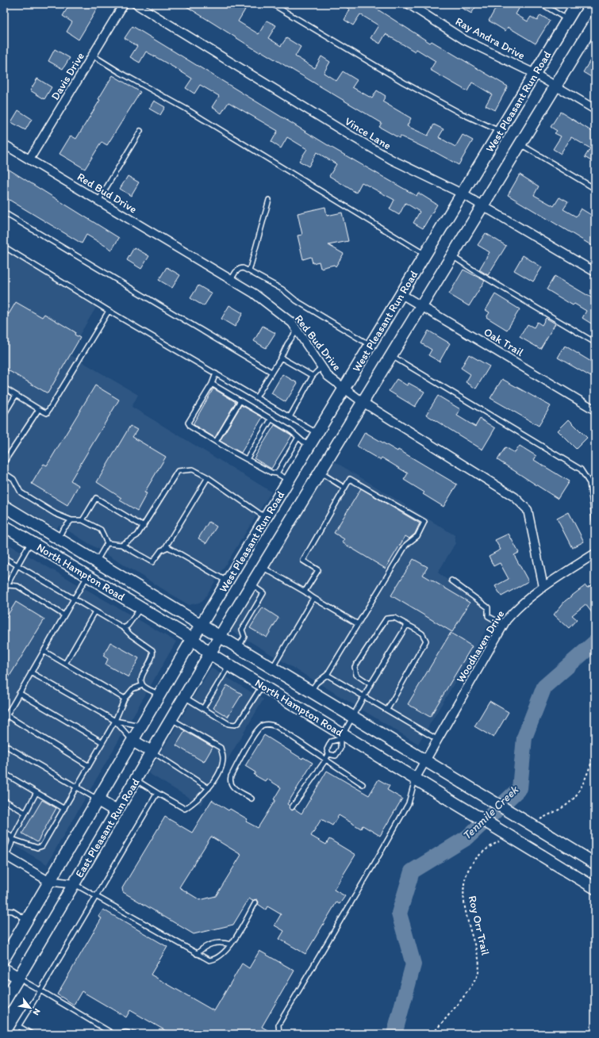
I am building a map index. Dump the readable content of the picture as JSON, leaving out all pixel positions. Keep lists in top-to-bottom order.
{
  "streets": {
    "main road": ["West Pleasant Run Road", "North Hampton Road", "East Pleasant Run Road"],
    "street": [
      "Ray Andra Drive",
      "Davis Drive",
      "Vince Lane",
      "Red Bud Drive",
      "Oak Trail",
      "Woodhaven Drive"
    ],
    "path": ["Roy Orr Trail"]
  },
  "crossings": [
    ["Ray Andra Drive", "West Pleasant Run Road"],
    ["Davis Drive", "Red Bud Drive"],
    ["West Pleasant Run Road", "Vince Lane"],
    ["West Pleasant Run Road", "Red Bud Drive"],
    ["West Pleasant Run Road", "Oak Trail"],
    ["West Pleasant Run Road", "North Hampton Road"],
    ["West Pleasant Run Road", "East Pleasant Run Road"],
    ["Red Bud Drive", "Woodhaven Drive"],
    ["North Hampton Road", "Woodhaven Drive"],
    ["North Hampton Road", "East Pleasant Run Road"]
  ],
  "water": ["Tenmile Creek"],
  "north": "bottom right"
}
